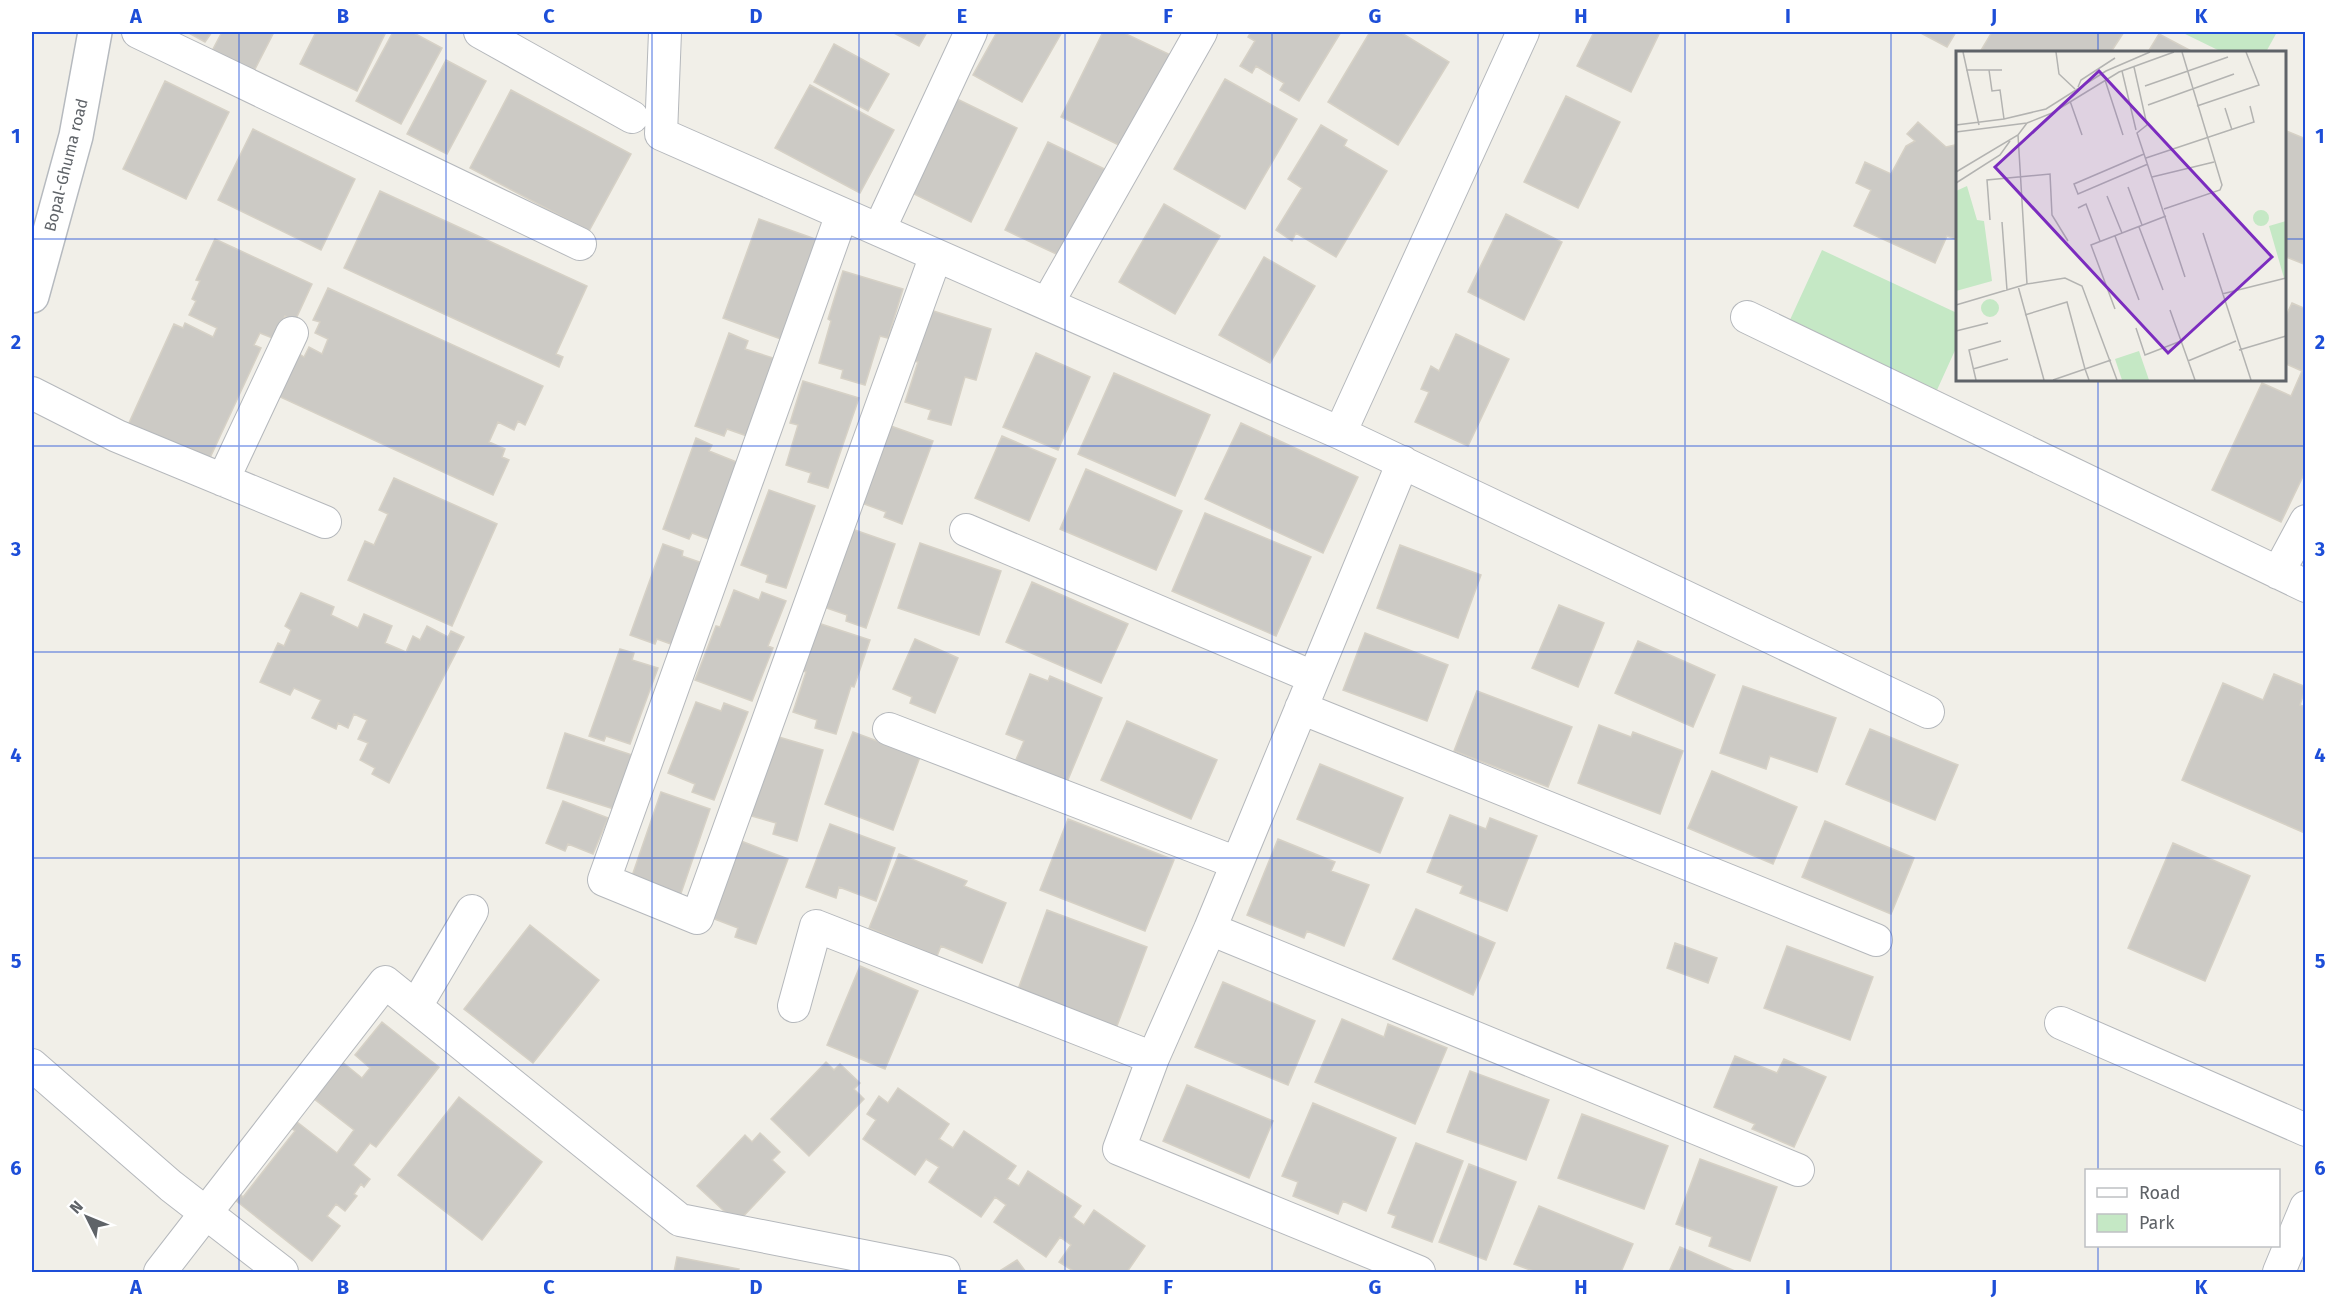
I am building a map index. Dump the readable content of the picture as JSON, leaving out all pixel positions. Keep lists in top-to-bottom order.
{
  "streets": {
    "street": ["Bopal-Ghuma road"]
  },
  "legend": ["Road", "Park"],
  "north": "top left",
  "grid": {
    "columns": [
      "A",
      "B",
      "C",
      "D",
      "E",
      "F",
      "G",
      "H",
      "I",
      "J",
      "K"
    ],
    "rows": [
      "1",
      "2",
      "3",
      "4",
      "5",
      "6"
    ]
  }
}
